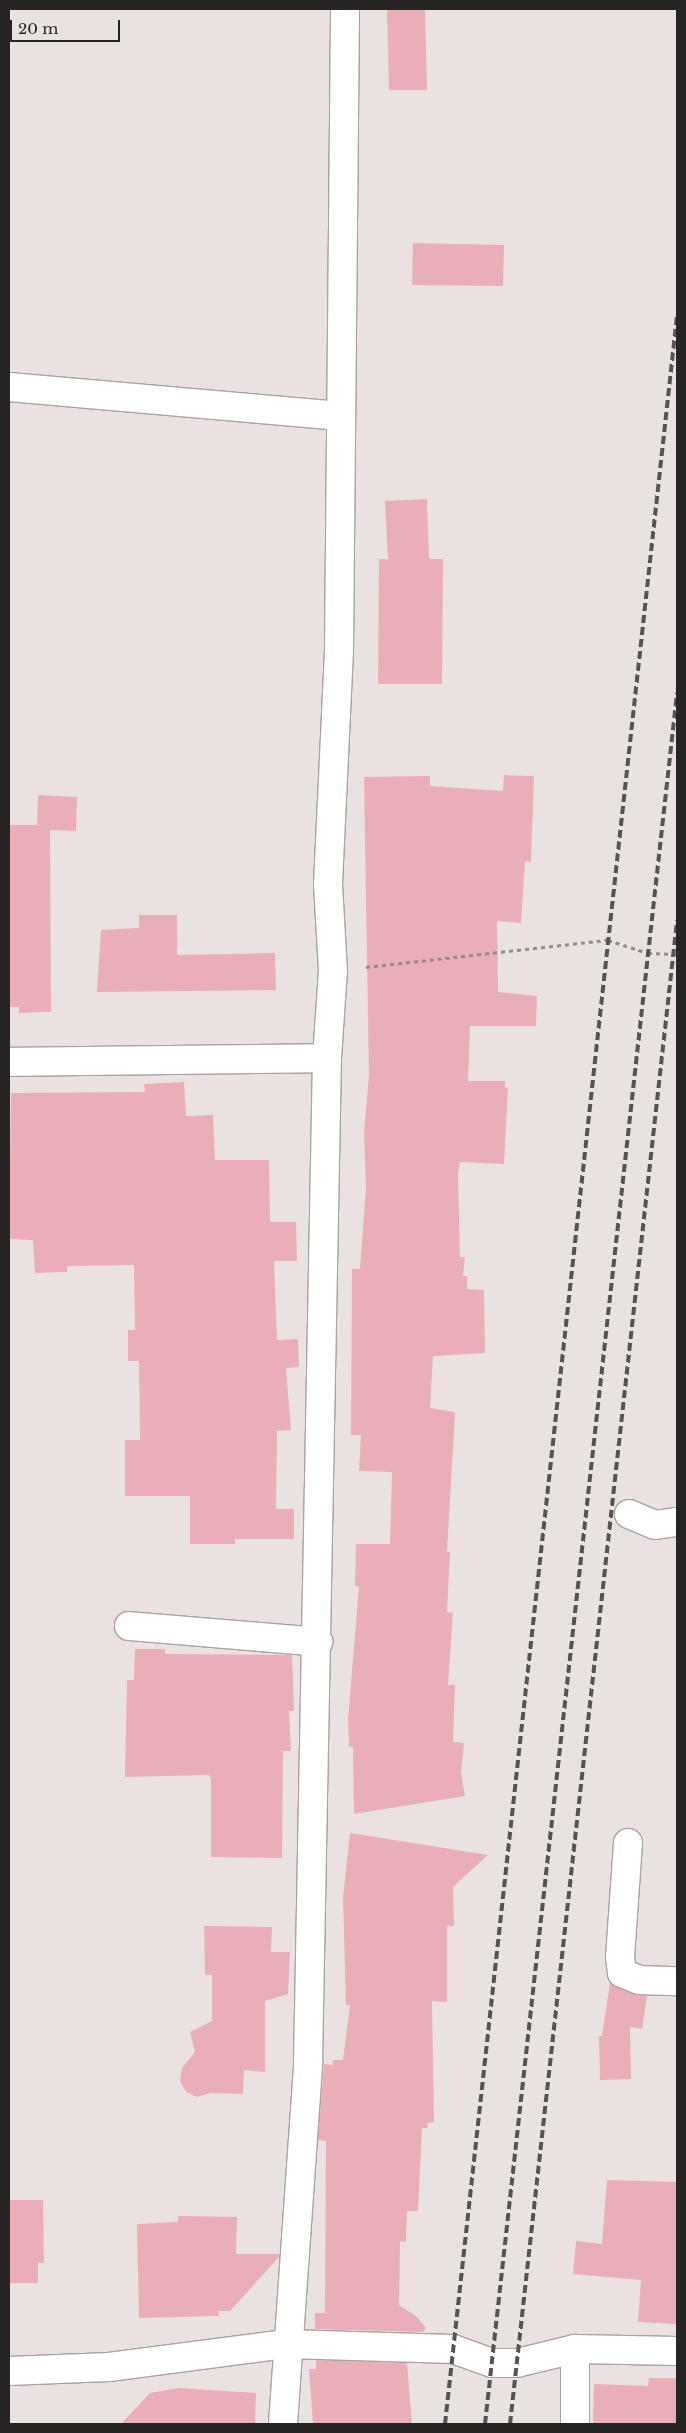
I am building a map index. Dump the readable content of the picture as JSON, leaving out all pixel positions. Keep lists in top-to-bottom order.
{
  "scale_bar": "20 m"
}
